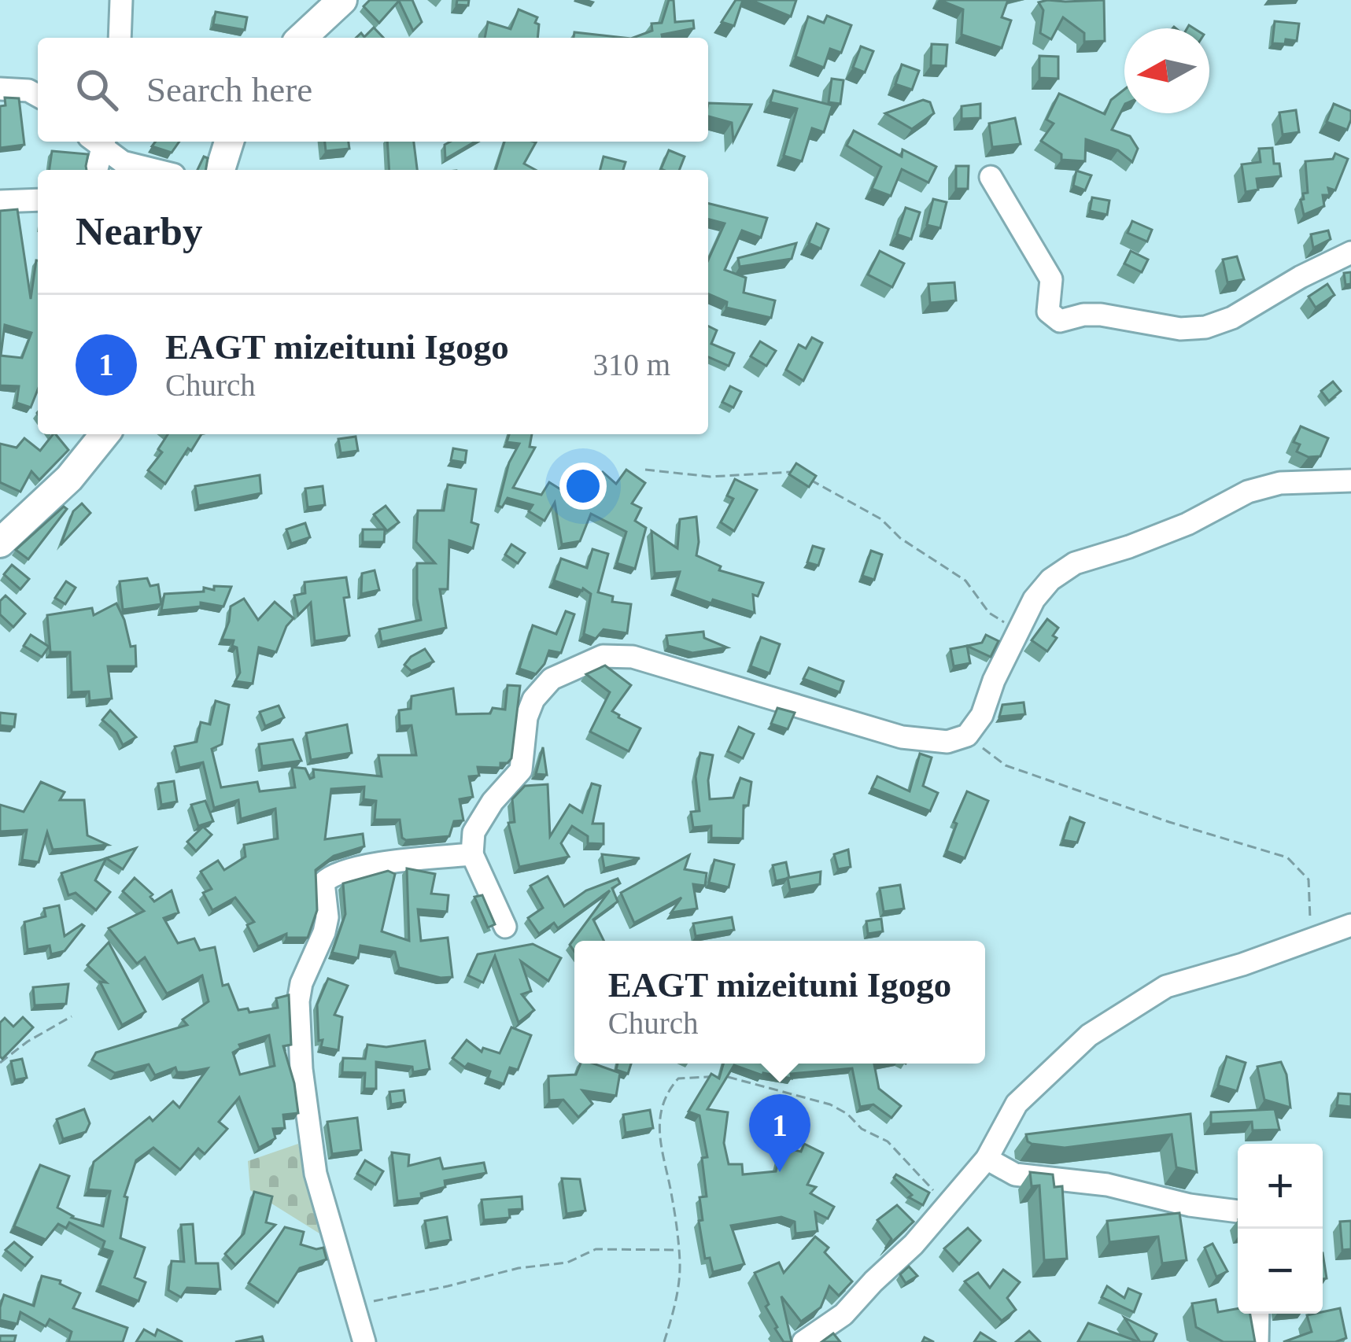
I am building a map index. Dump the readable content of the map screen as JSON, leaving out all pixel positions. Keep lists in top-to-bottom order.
{
  "north": "left",
  "page": {
    "search": "Search here",
    "heading": "Nearby",
    "list": [
      {
        "mark": "1",
        "name": "EAGT mizeituni Igogo",
        "note": "Church",
        "value": "310 m"
      }
    ],
    "popup": ["EAGT mizeituni Igogo", "Church"],
    "pins": "1",
    "map_buttons": ["+", "−"]
  }
}
